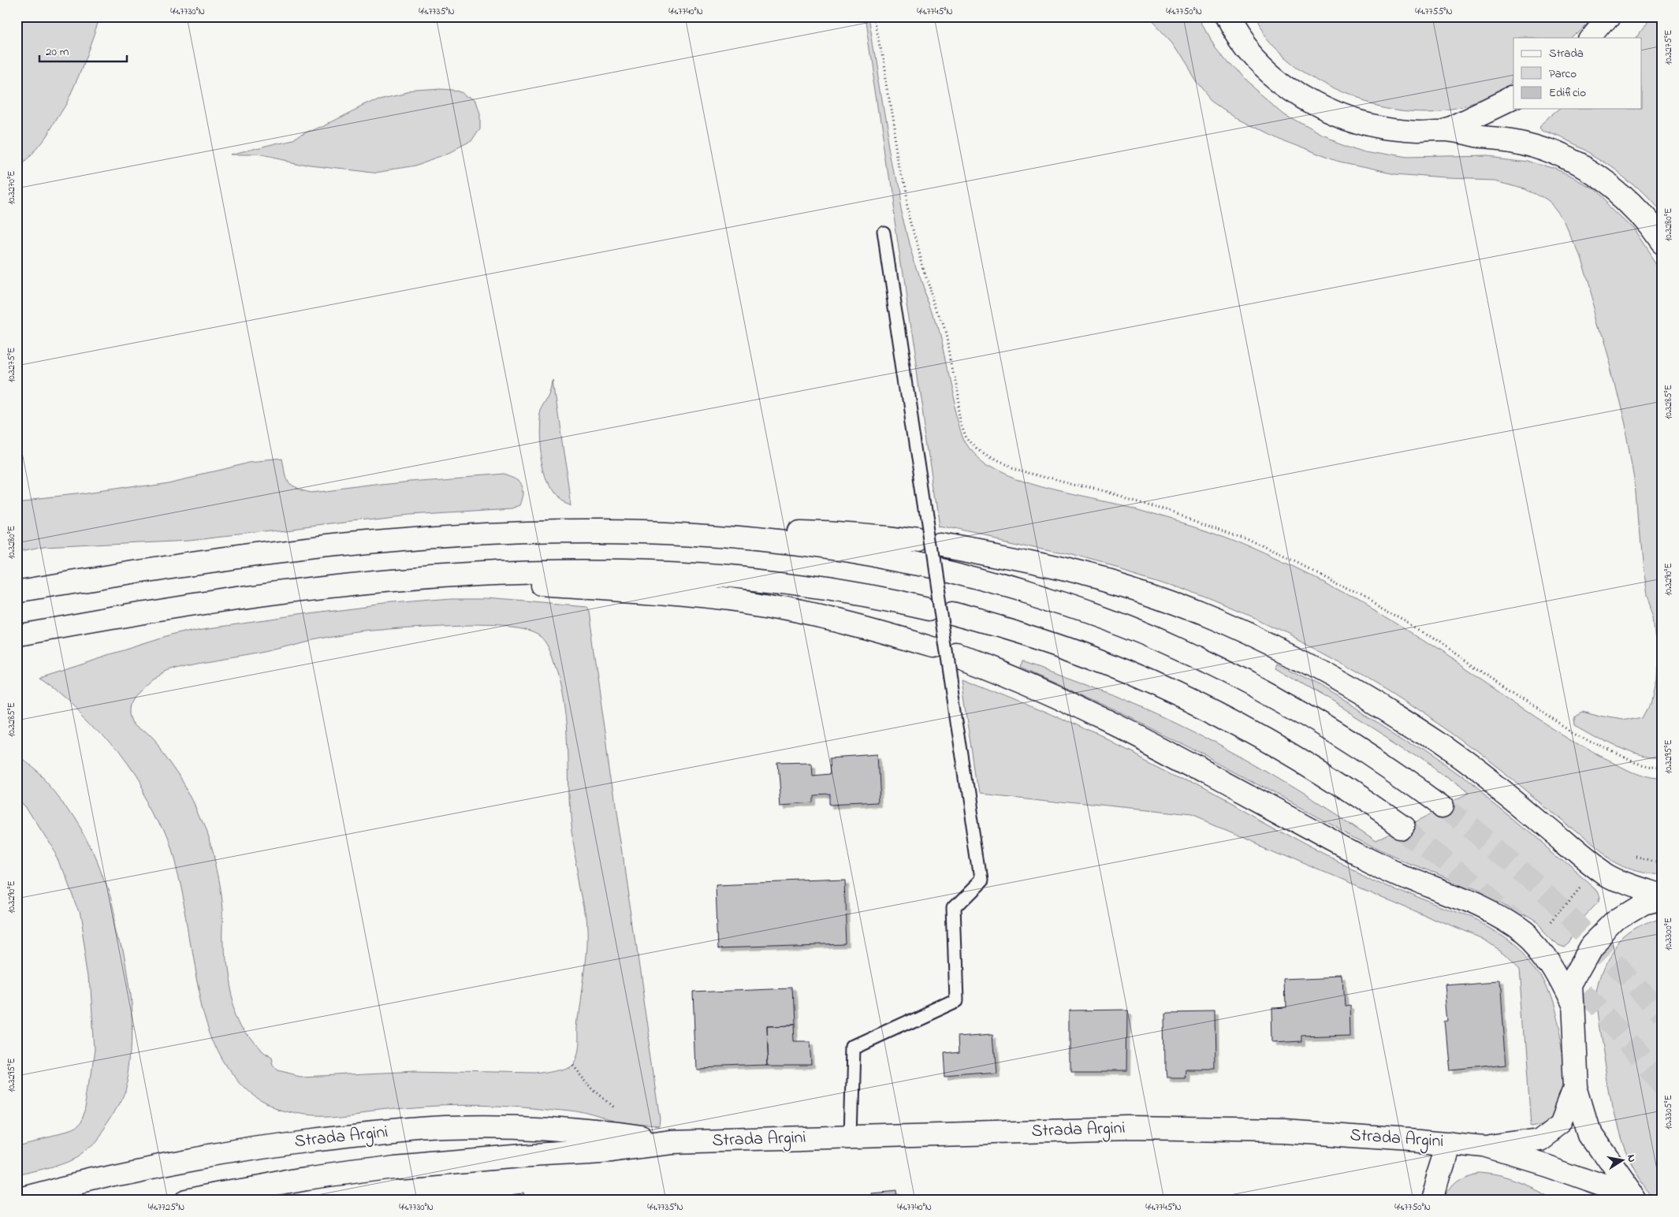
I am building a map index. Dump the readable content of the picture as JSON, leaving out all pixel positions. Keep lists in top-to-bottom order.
{
  "streets": {
    "main road": ["Strada Argini"]
  },
  "legend": ["Strada", "Parco", "Edificio"],
  "scale_bar": "20 m",
  "north": "right",
  "coordinates": [
    "44.7730°N",
    "44.7735°N",
    "44.7740°N",
    "44.7745°N",
    "44.7750°N",
    "44.7755°N",
    "10.3275°E",
    "10.3270°E",
    "10.3280°E",
    "10.3285°E",
    "10.3290°E",
    "10.3295°E",
    "10.3300°E",
    "10.3305°E",
    "44.7725°N"
  ]
}
